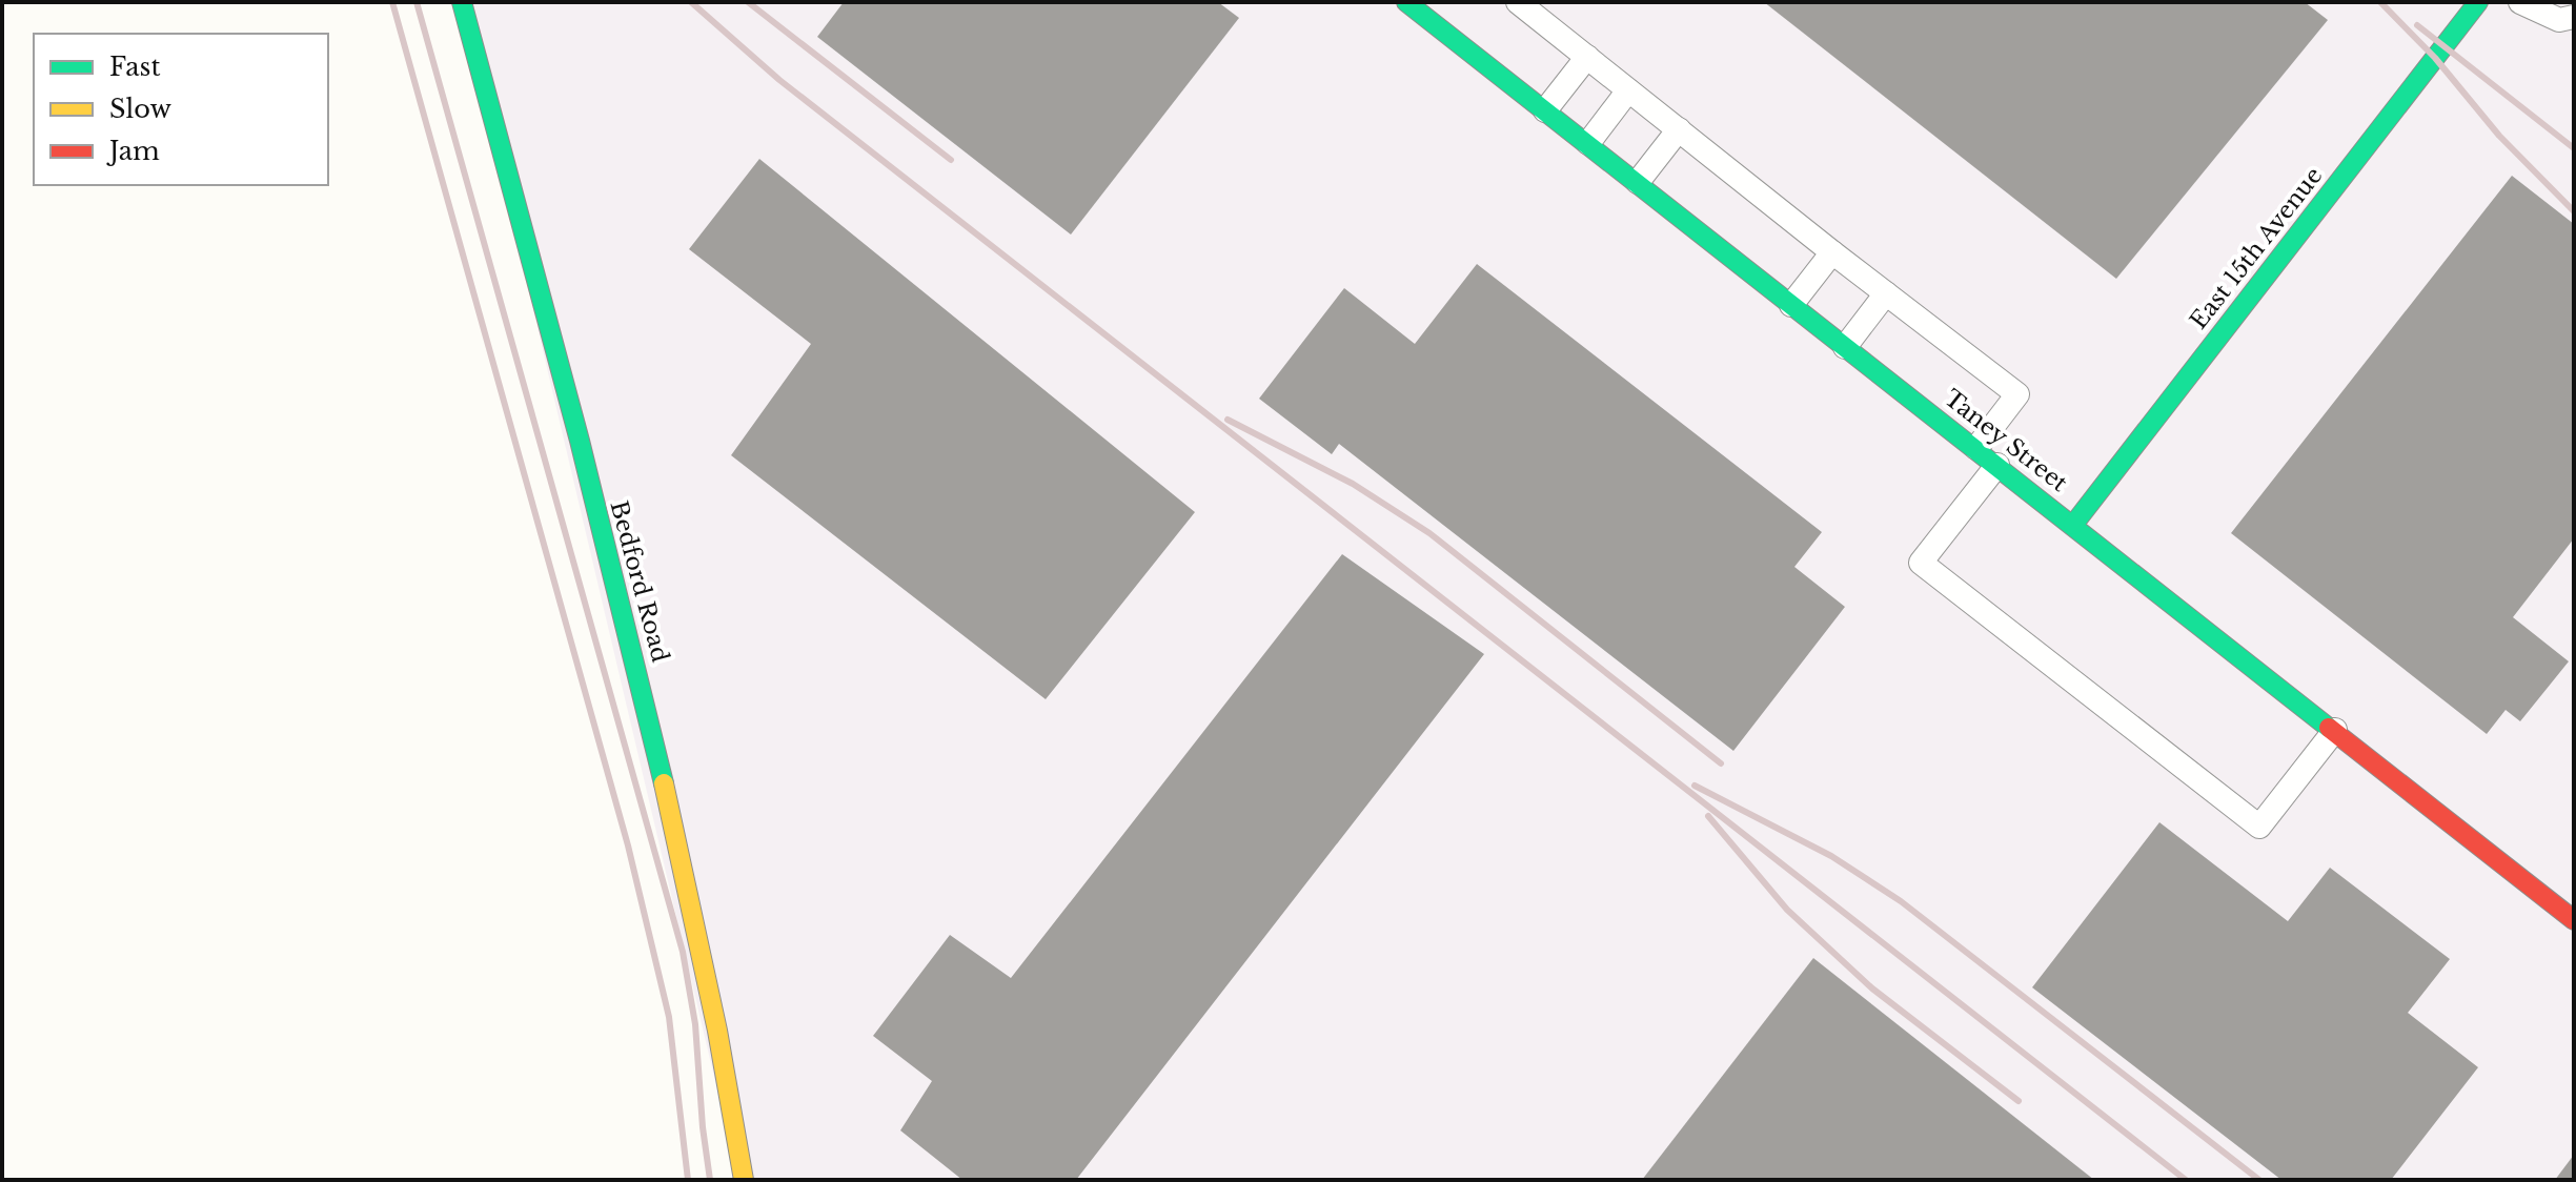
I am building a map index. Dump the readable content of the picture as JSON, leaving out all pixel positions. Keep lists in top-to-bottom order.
{
  "streets": {
    "street": ["East 15th Avenue", "Taney Street", "Bedford Road"]
  },
  "crossings": [
    ["East 15th Avenue", "Taney Street"]
  ],
  "legend": ["Fast", "Slow", "Jam"]
}
